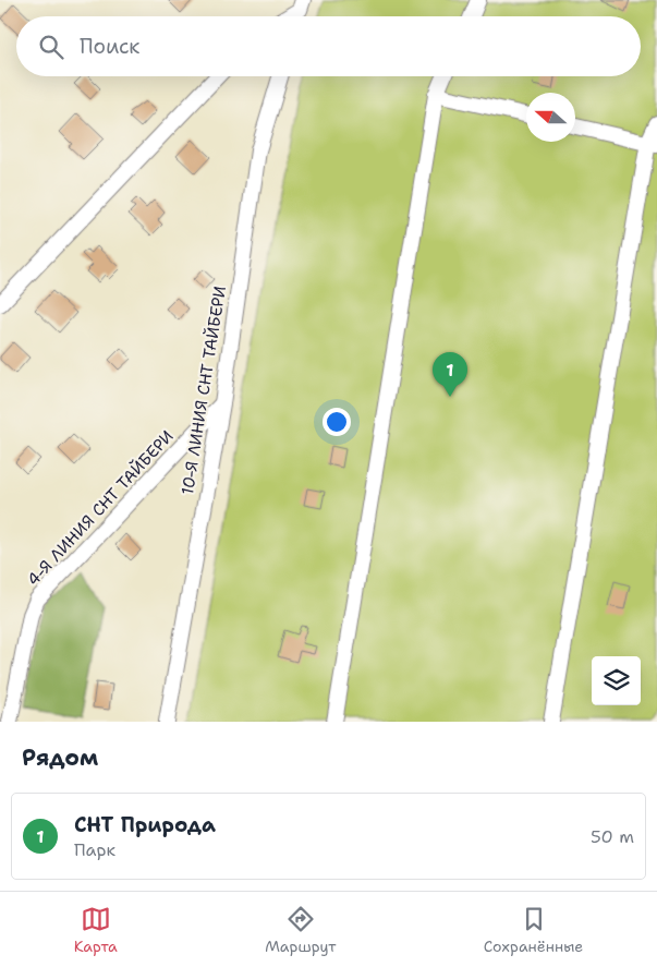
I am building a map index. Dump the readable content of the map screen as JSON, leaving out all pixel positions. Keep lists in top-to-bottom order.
{
  "streets": {
    "street": ["10-Я ЛИНИЯ СНТ ТАЙБЕРИ", "4-Я ЛИНИЯ СНТ ТАЙБЕРИ"]
  },
  "crossings": [
    ["10-Я ЛИНИЯ СНТ ТАЙБЕРИ", "4-Я ЛИНИЯ СНТ ТАЙБЕРИ"]
  ],
  "north": "left",
  "page": {
    "search": "Поиск",
    "pins": "1",
    "heading": "Рядом",
    "list": [
      {
        "mark": "1",
        "name": "СНТ Природа",
        "note": "Парк",
        "value": "50 m"
      }
    ],
    "nav": ["Карта", "Маршрут", "Сохранённые"]
  }
}
